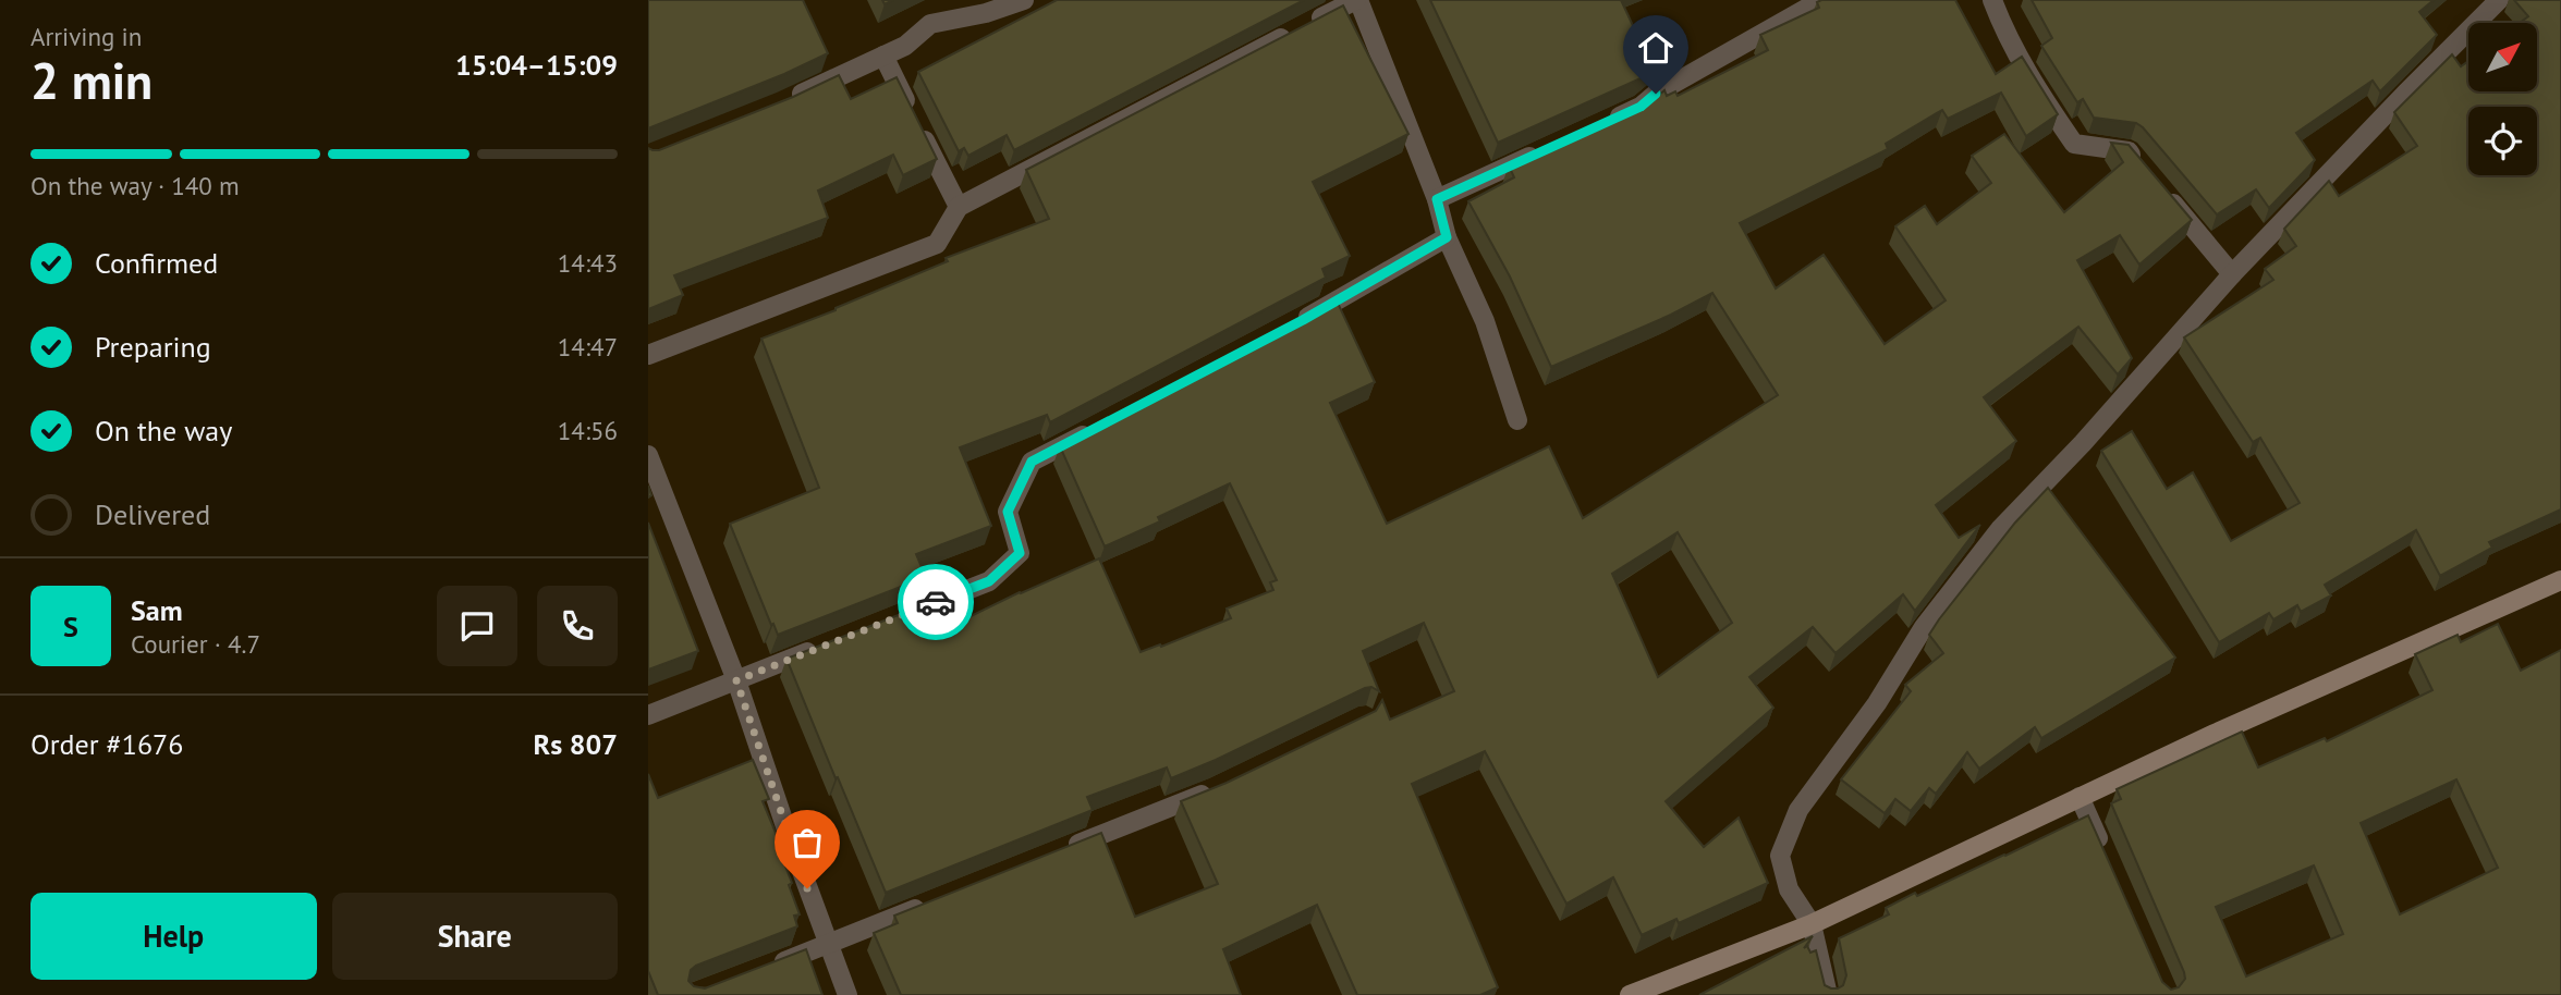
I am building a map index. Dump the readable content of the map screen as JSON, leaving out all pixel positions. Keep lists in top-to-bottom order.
{
  "north": "top right",
  "page": {
    "heading": ["2 min", "Arriving in", "15:04–15:09"],
    "panel": [
      "Sam",
      "Courier · 4.7",
      "Order #1676",
      "Rs 807"
    ],
    "bar": "On the way · 140 m",
    "list": [
      ["Confirmed", "14:43"],
      ["Preparing", "14:47"],
      ["On the way", "14:56"],
      "Delivered"
    ],
    "round": "S",
    "buttons": ["Help", "Share"]
  }
}
